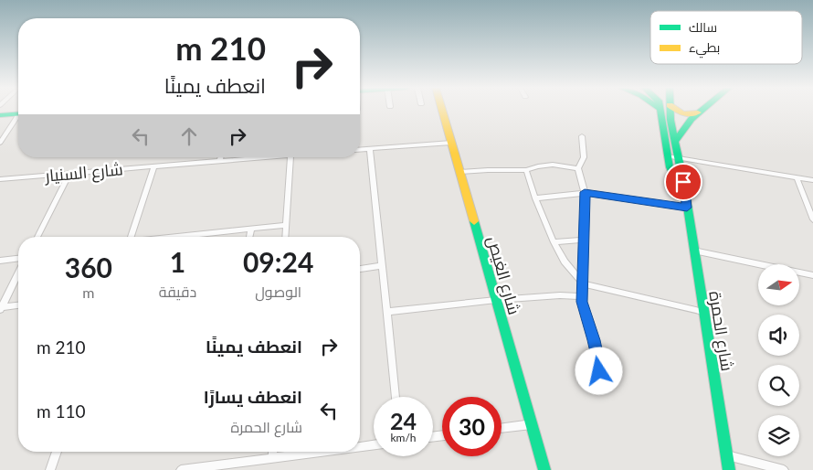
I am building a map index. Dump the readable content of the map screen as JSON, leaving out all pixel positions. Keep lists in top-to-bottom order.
{
  "streets": {
    "street": ["شارع السنيار", "شارع الغيص", "شارع الحمرة"]
  },
  "legend": ["سالك", "بطيء"],
  "north": "right",
  "page": {
    "turn": ["210 m", "انعطف يمينًا"],
    "eta": [
      "09:24",
      "الوصول",
      "1",
      "دقيقة",
      "360",
      "m"
    ],
    "list": [
      {
        "name": "انعطف يمينًا",
        "value": "210 m"
      },
      {
        "name": "انعطف يسارًا",
        "note": "شارع الحمرة",
        "value": "110 m"
      }
    ],
    "speed": "24 km/h",
    "limit": "30"
  }
}
